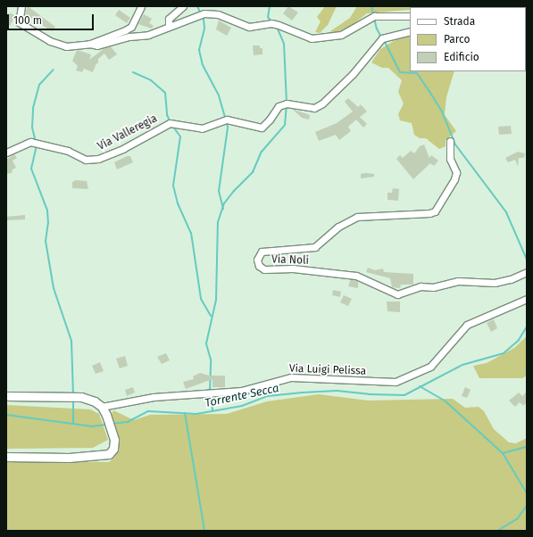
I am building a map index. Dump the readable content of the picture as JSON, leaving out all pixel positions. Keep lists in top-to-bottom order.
{
  "streets": {
    "street": ["Via Valleregia", "Via Noli", "Via Luigi Pelissa"]
  },
  "water": ["Torrente Secca"],
  "legend": ["Strada", "Parco", "Edificio"],
  "scale_bar": "100 m"
}
